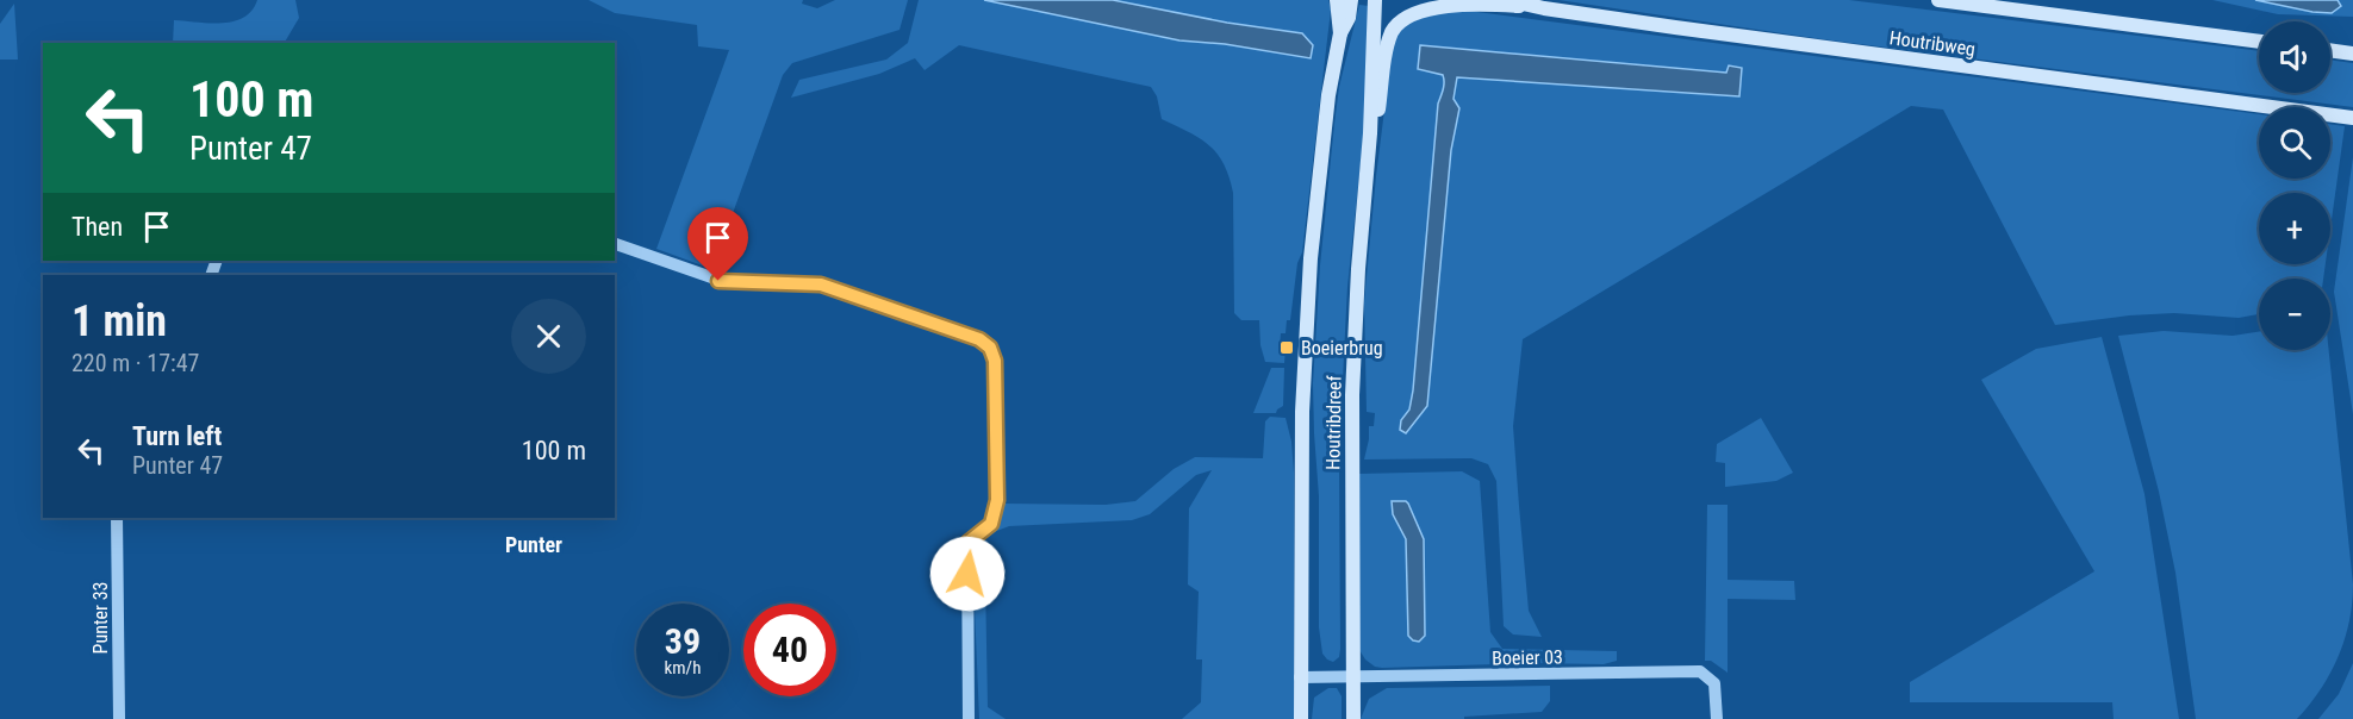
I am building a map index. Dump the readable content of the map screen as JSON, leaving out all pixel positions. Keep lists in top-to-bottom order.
{
  "streets": {
    "main road": ["Houtribweg", "Houtribdreef"],
    "street": ["Punter 33", "Boeier 03"]
  },
  "crossings": [
    ["Houtribdreef", "Boeier 03"]
  ],
  "districts": ["Punter"],
  "places": {
    "transit": ["Boeierbrug"]
  },
  "page": {
    "map_buttons": ["+", "−"],
    "turn": ["100 m", "Punter 47"],
    "then": "Then",
    "heading": ["1 min", "220 m · 17:47"],
    "list": [
      {
        "name": "Turn left",
        "note": "Punter 47",
        "value": "100 m"
      }
    ],
    "speed": "39 km/h",
    "limit": "40"
  }
}
